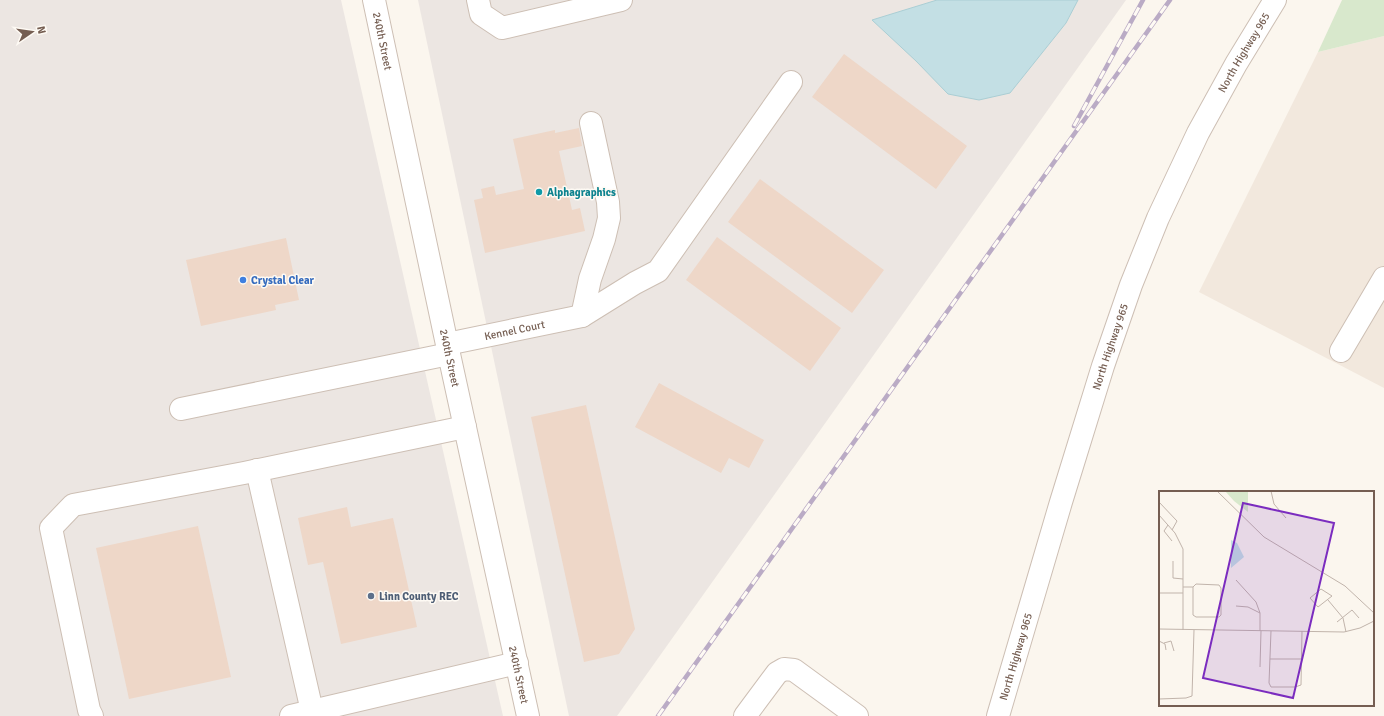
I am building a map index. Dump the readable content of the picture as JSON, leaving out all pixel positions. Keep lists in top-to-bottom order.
{
  "streets": {
    "street": ["240th Street", "North Highway 965", "Kennel Court"]
  },
  "crossings": [
    ["240th Street", "Kennel Court"]
  ],
  "places": ["Alphagraphics", "Crystal Clear", "Linn County REC"],
  "north": "right"
}
